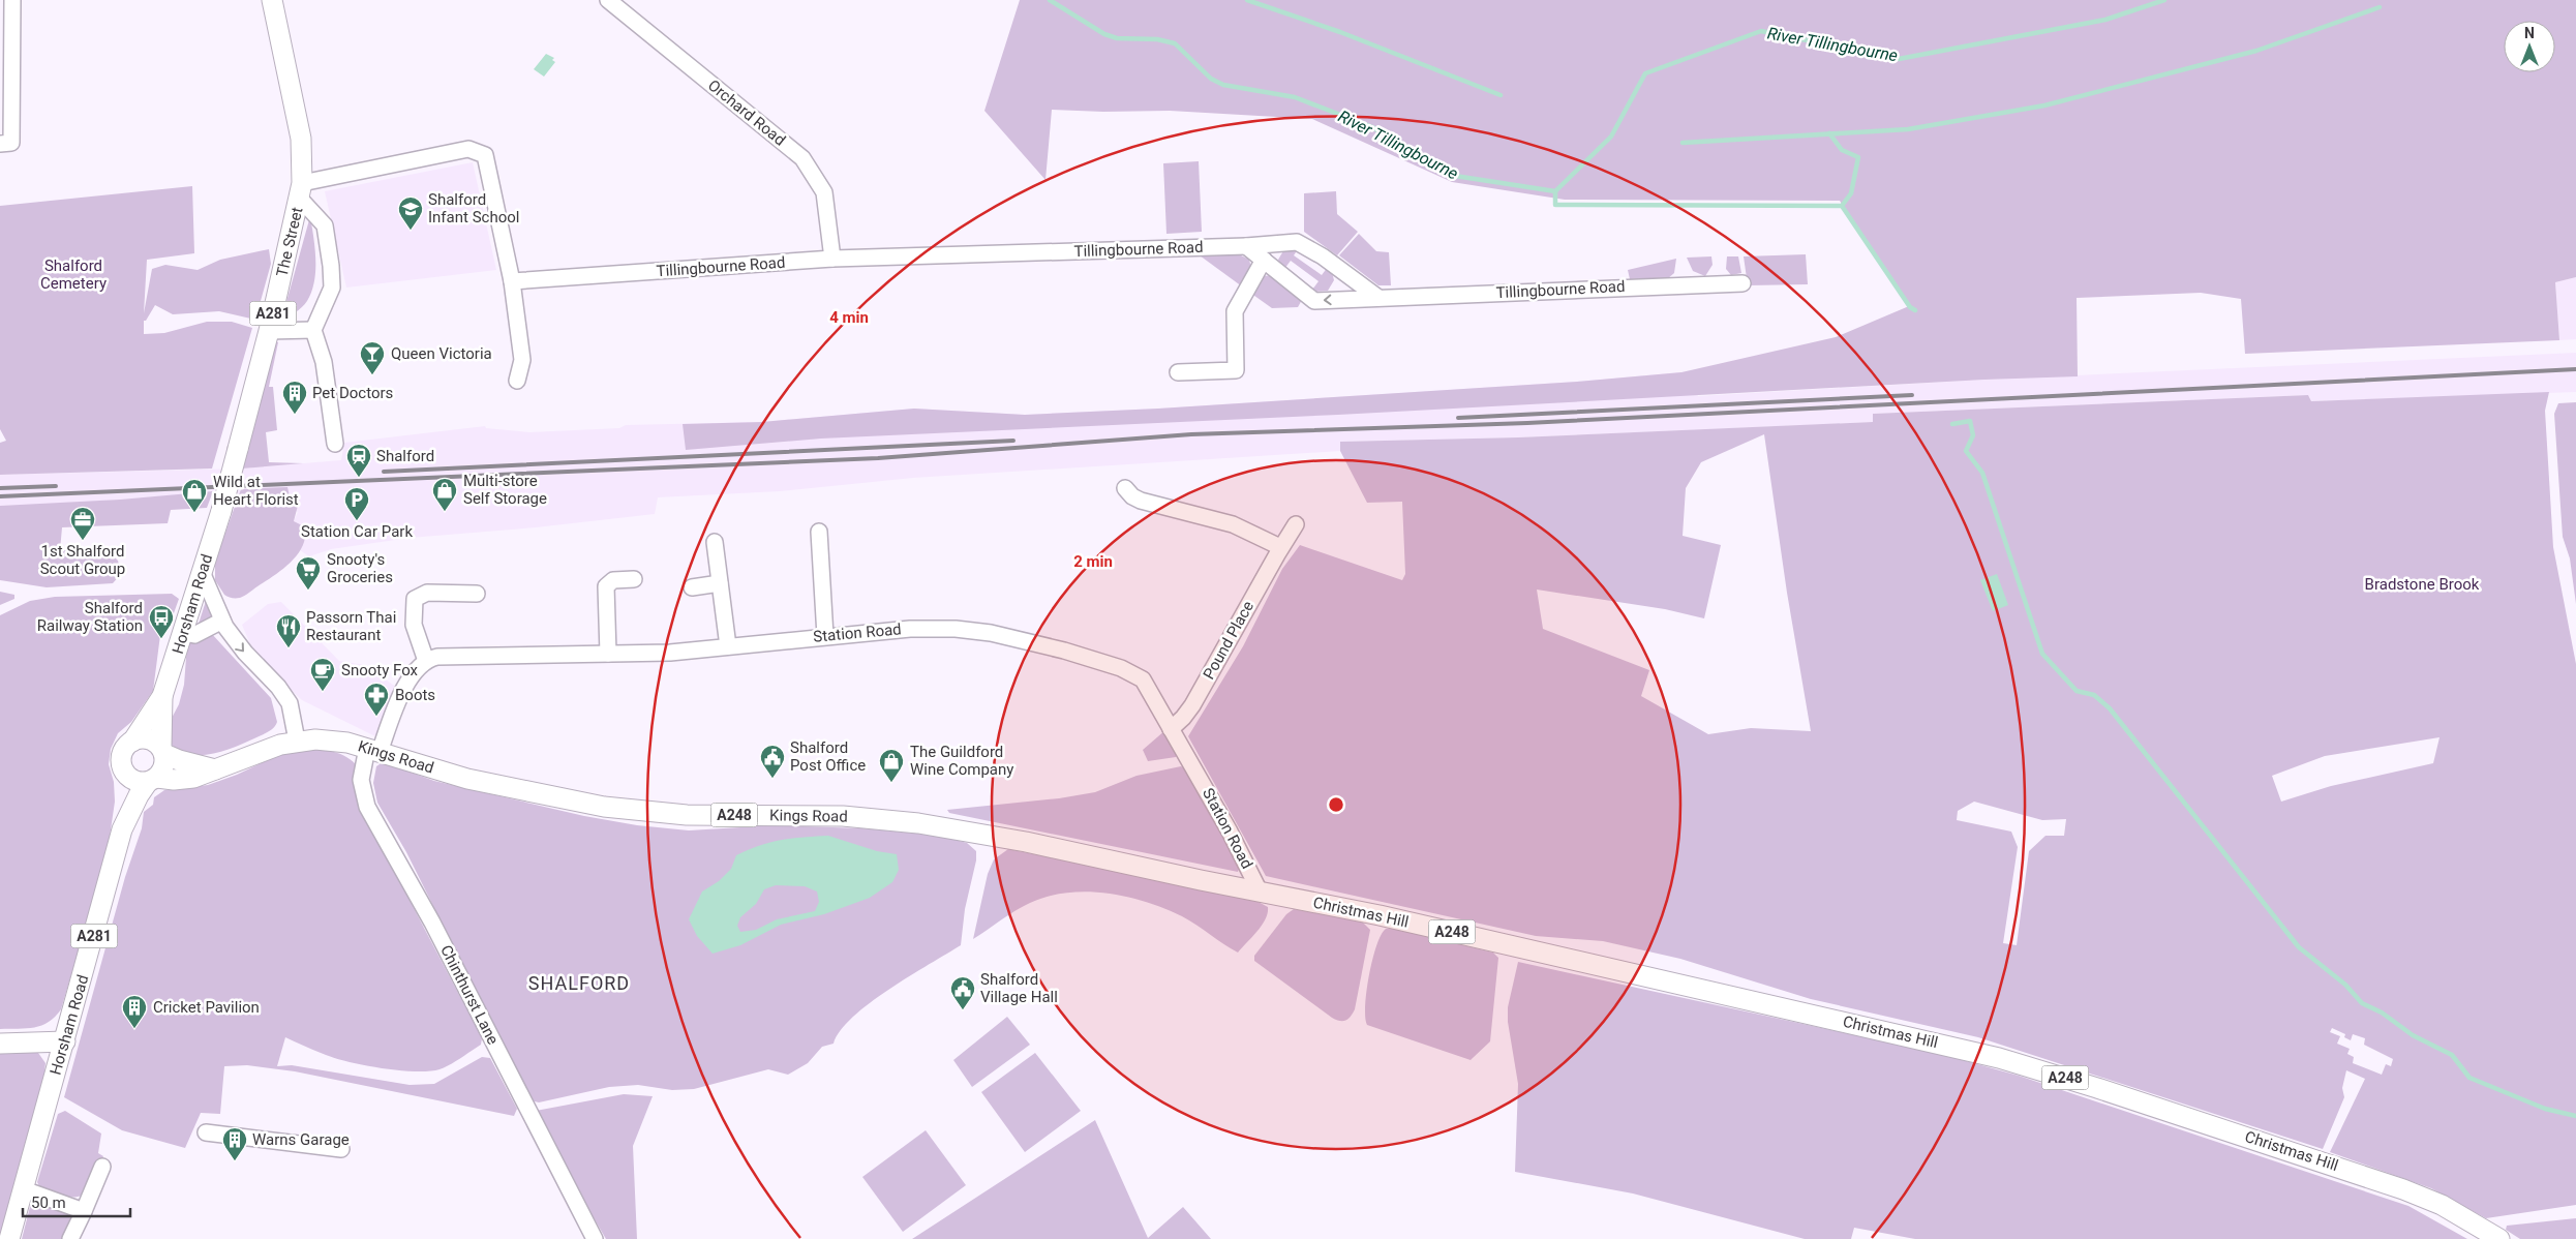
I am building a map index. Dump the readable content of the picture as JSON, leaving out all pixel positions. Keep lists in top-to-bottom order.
{
  "streets": {
    "main road": [
      "The Street",
      "A281",
      "Horsham Road",
      "Kings Road",
      "A248",
      "Christmas Hill"
    ],
    "street": [
      "Orchard Road",
      "Tillingbourne Road",
      "Station Road",
      "Pound Place",
      "Chinthurst Lane"
    ]
  },
  "crossings": [
    ["Orchard Road", "Tillingbourne Road"],
    ["The Street", "Horsham Road"],
    ["Horsham Road", "Kings Road"],
    ["Station Road", "Pound Place"],
    ["Station Road", "Kings Road"],
    ["Station Road", "Christmas Hill"],
    ["Kings Road", "Christmas Hill"],
    ["Kings Road", "Chinthurst Lane"]
  ],
  "districts": ["SHALFORD"],
  "water": ["River Tillingbourne"],
  "parks": ["Shalford Cemetery", "Bradstone Brook"],
  "places": {
    "school or university": ["Shalford Infant School"],
    "bar": ["Queen Victoria"],
    "building": ["Pet Doctors", "Cricket Pavilion", "Warns Garage"],
    "station": ["Shalford"],
    "shop": ["Multi-store Self Storage", "Wild at Heart Florist", "The Guildford Wine Company"],
    "parking": ["Station Car Park"],
    "office": ["1st Shalford Scout Group"],
    "supermarket": ["Snooty's Groceries"],
    "bus stop": ["Shalford Railway Station"],
    "restaurant": ["Passorn Thai Restaurant"],
    "cafe": ["Snooty Fox"],
    "pharmacy": ["Boots"],
    "public building": ["Shalford Post Office", "Shalford Village Hall"]
  },
  "scale_bar": "50 m",
  "north": "top",
  "rings": ["4 min", "2 min"]
}
